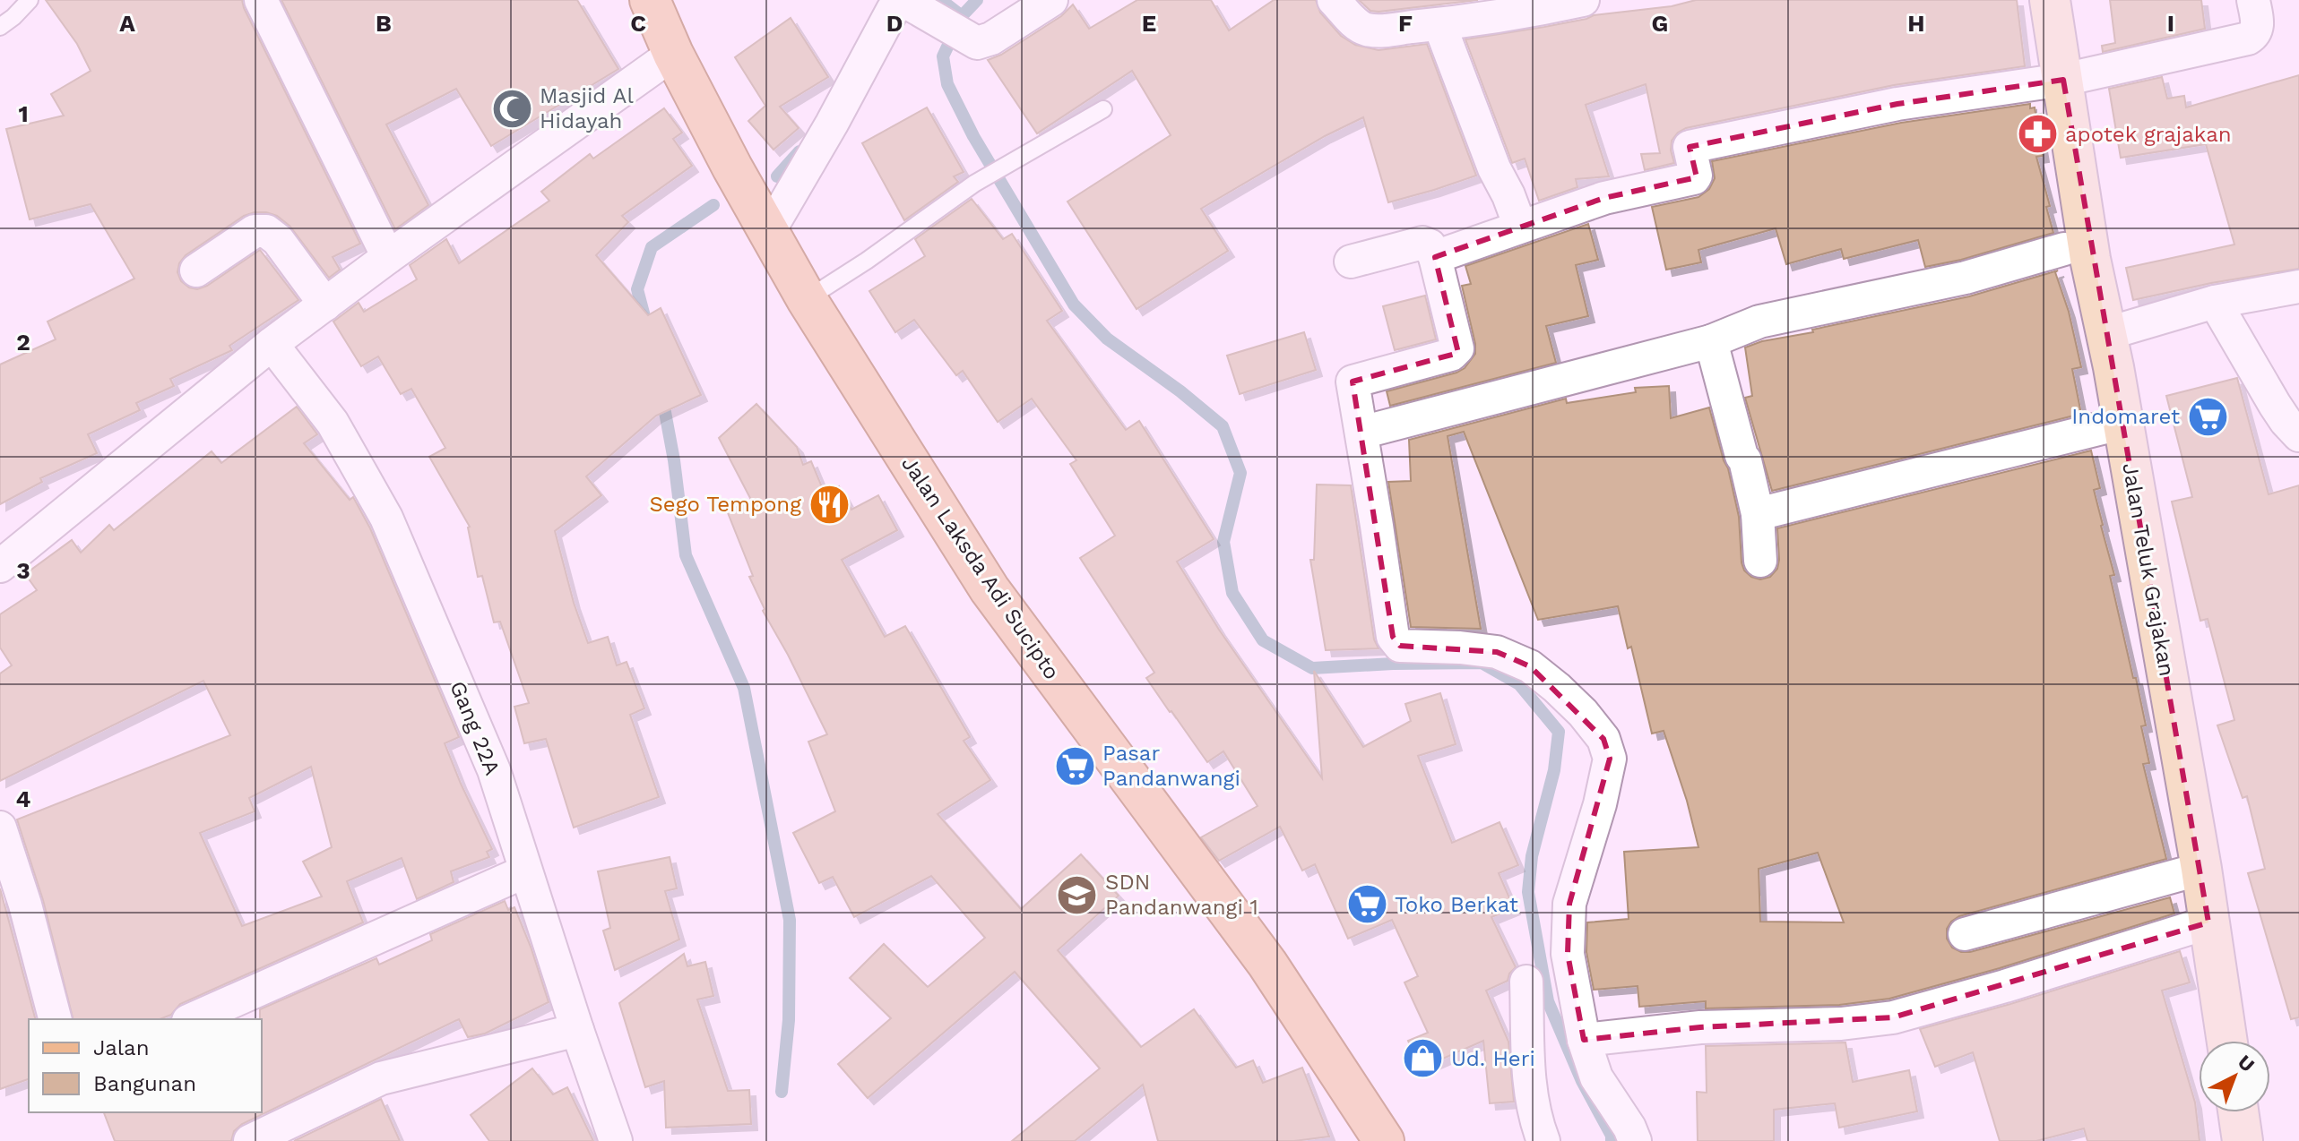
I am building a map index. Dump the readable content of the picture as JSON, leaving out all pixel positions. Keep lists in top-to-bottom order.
{
  "streets": {
    "main road": ["Jalan Laksda Adi Sucipto"],
    "street": ["Jalan Teluk Grajakan", "Gang 22A"]
  },
  "places": {
    "mosque": ["Masjid Al Hidayah"],
    "pharmacy": ["apotek grajakan"],
    "supermarket": ["Indomaret", "Pasar Pandanwangi", "Toko Berkat"],
    "restaurant": ["Sego Tempong"],
    "school or university": ["SDN Pandanwangi 1"],
    "shop": ["Ud. Heri"]
  },
  "legend": ["Jalan", "Bangunan"],
  "north": "top right",
  "grid": {
    "columns": [
      "A",
      "B",
      "C",
      "D",
      "E",
      "F",
      "G",
      "H",
      "I"
    ],
    "rows": [
      "1",
      "2",
      "3",
      "4"
    ]
  }
}
